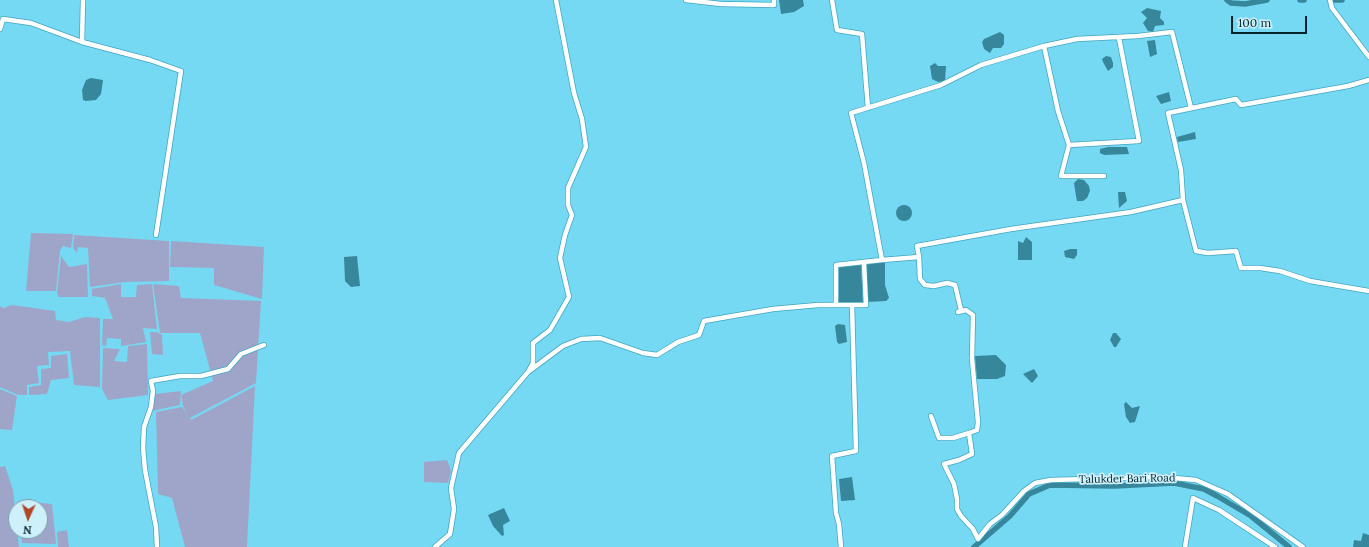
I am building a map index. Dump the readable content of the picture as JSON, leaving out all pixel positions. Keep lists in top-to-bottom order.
{
  "streets": {
    "street": ["Talukder Bari Road"]
  },
  "scale_bar": "100 m",
  "north": "bottom"
}
